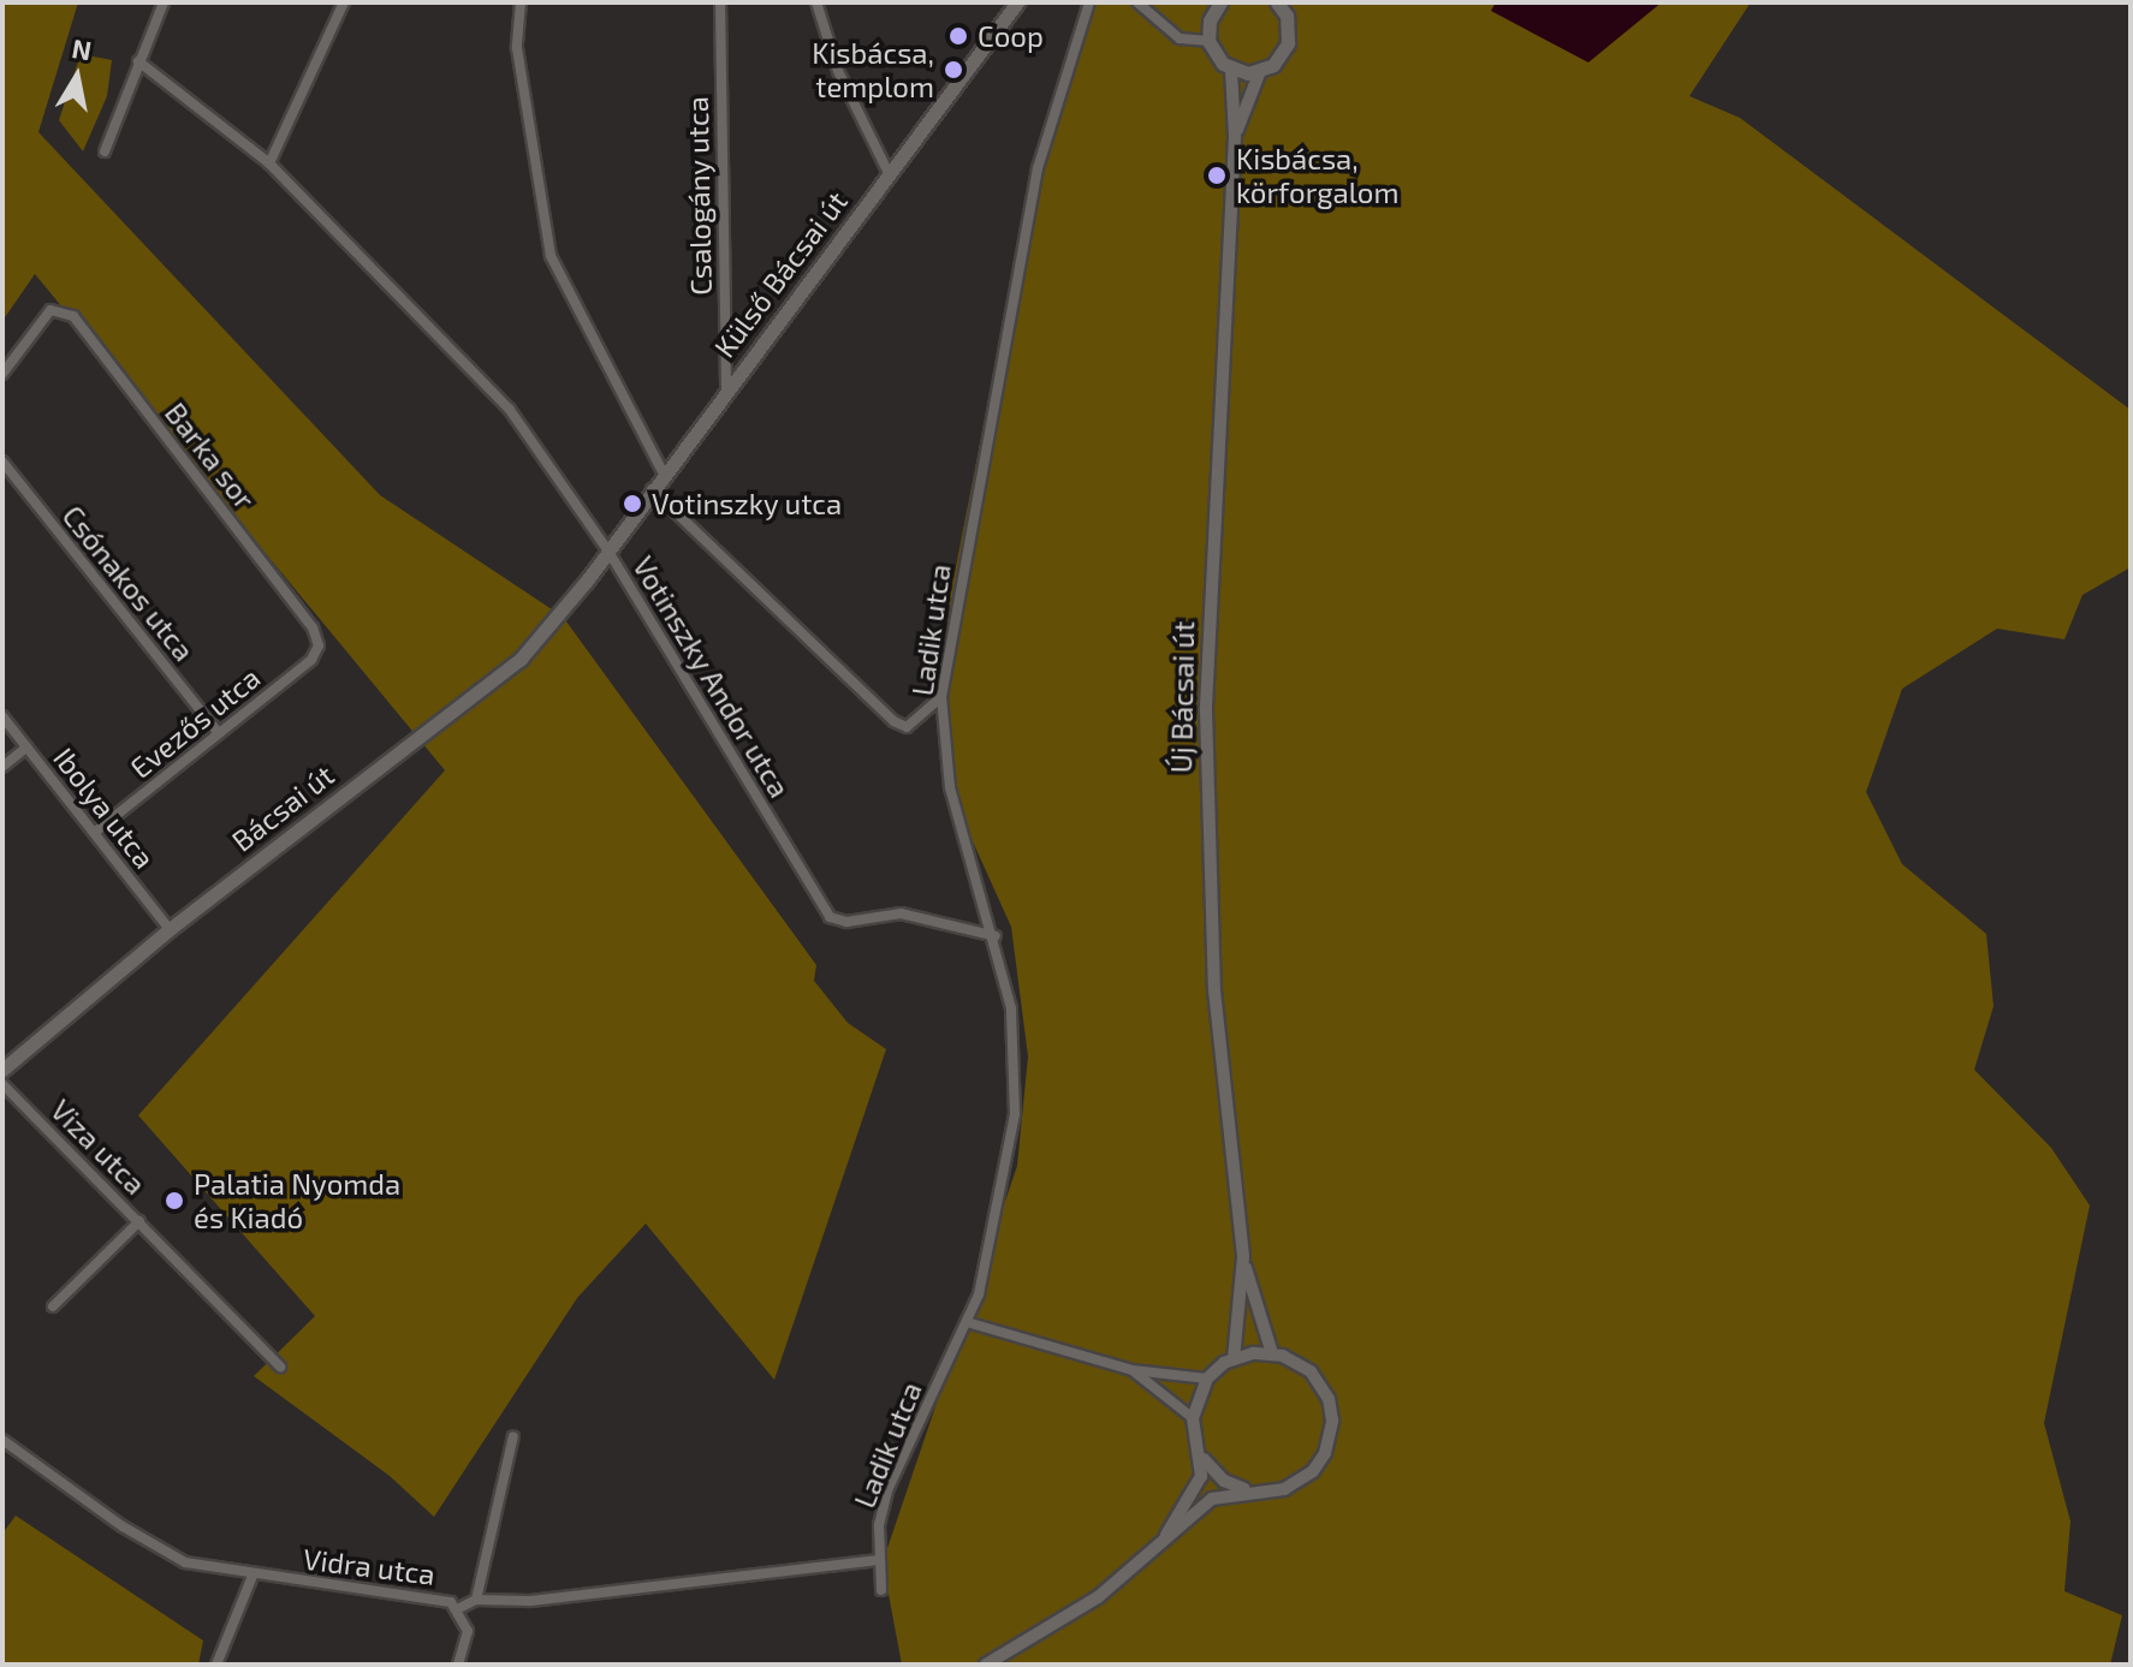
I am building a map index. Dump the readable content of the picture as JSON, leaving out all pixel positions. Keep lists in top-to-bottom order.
{
  "streets": {
    "main road": ["Külső Bácsai út", "Új Bácsai út", "Bácsai út"],
    "street": [
      "Csalogány utca",
      "Barka sor",
      "Csónakos utca",
      "Ladik utca",
      "Votinszky Andor utca",
      "Evezős utca",
      "Ibolya utca",
      "Viza utca",
      "Vidra utca"
    ]
  },
  "crossings": [
    ["Csalogány utca", "Külső Bácsai út"],
    ["Külső Bácsai út", "Votinszky Andor utca"],
    ["Külső Bácsai út", "Bácsai út"],
    ["Barka sor", "Evezős utca"],
    ["Csónakos utca", "Evezős utca"],
    ["Ladik utca", "Votinszky Andor utca"],
    ["Ladik utca", "Vidra utca"],
    ["Evezős utca", "Ibolya utca"],
    ["Ibolya utca", "Bácsai út"]
  ],
  "places": [
    "Coop",
    "Kisbácsa, templom",
    "Kisbácsa, körforgalom",
    "Votinszky utca",
    "Palatia Nyomda és Kiadó"
  ],
  "north": "top"
}
